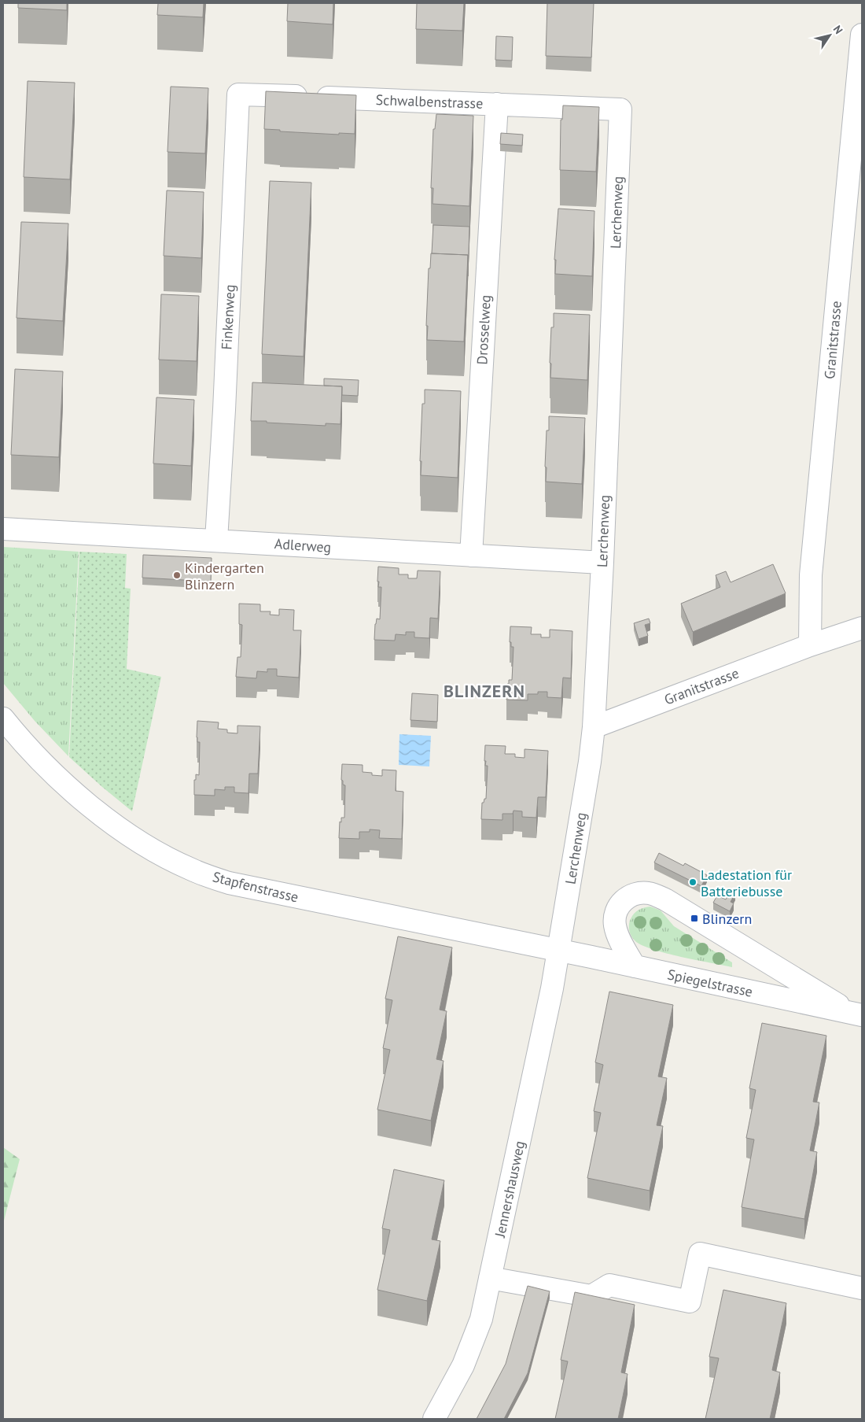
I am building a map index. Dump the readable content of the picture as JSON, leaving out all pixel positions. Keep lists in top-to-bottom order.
{
  "streets": {
    "street": [
      "Schwalbenstrasse",
      "Lerchenweg",
      "Finkenweg",
      "Drosselweg",
      "Granitstrasse",
      "Adlerweg",
      "Stapfenstrasse",
      "Spiegelstrasse",
      "Jennershausweg"
    ]
  },
  "crossings": [
    ["Schwalbenstrasse", "Lerchenweg"],
    ["Schwalbenstrasse", "Finkenweg"],
    ["Schwalbenstrasse", "Drosselweg"],
    ["Lerchenweg", "Granitstrasse"],
    ["Lerchenweg", "Adlerweg"],
    ["Lerchenweg", "Stapfenstrasse"],
    ["Lerchenweg", "Spiegelstrasse"],
    ["Lerchenweg", "Jennershausweg"],
    ["Finkenweg", "Adlerweg"],
    ["Drosselweg", "Adlerweg"],
    ["Stapfenstrasse", "Spiegelstrasse"],
    ["Stapfenstrasse", "Jennershausweg"],
    ["Spiegelstrasse", "Jennershausweg"]
  ],
  "districts": ["BLINZERN"],
  "places": {
    "other": ["Kindergarten Blinzern", "Ladestation für Batteriebusse"],
    "transit": ["Blinzern"]
  },
  "north": "top right"
}
